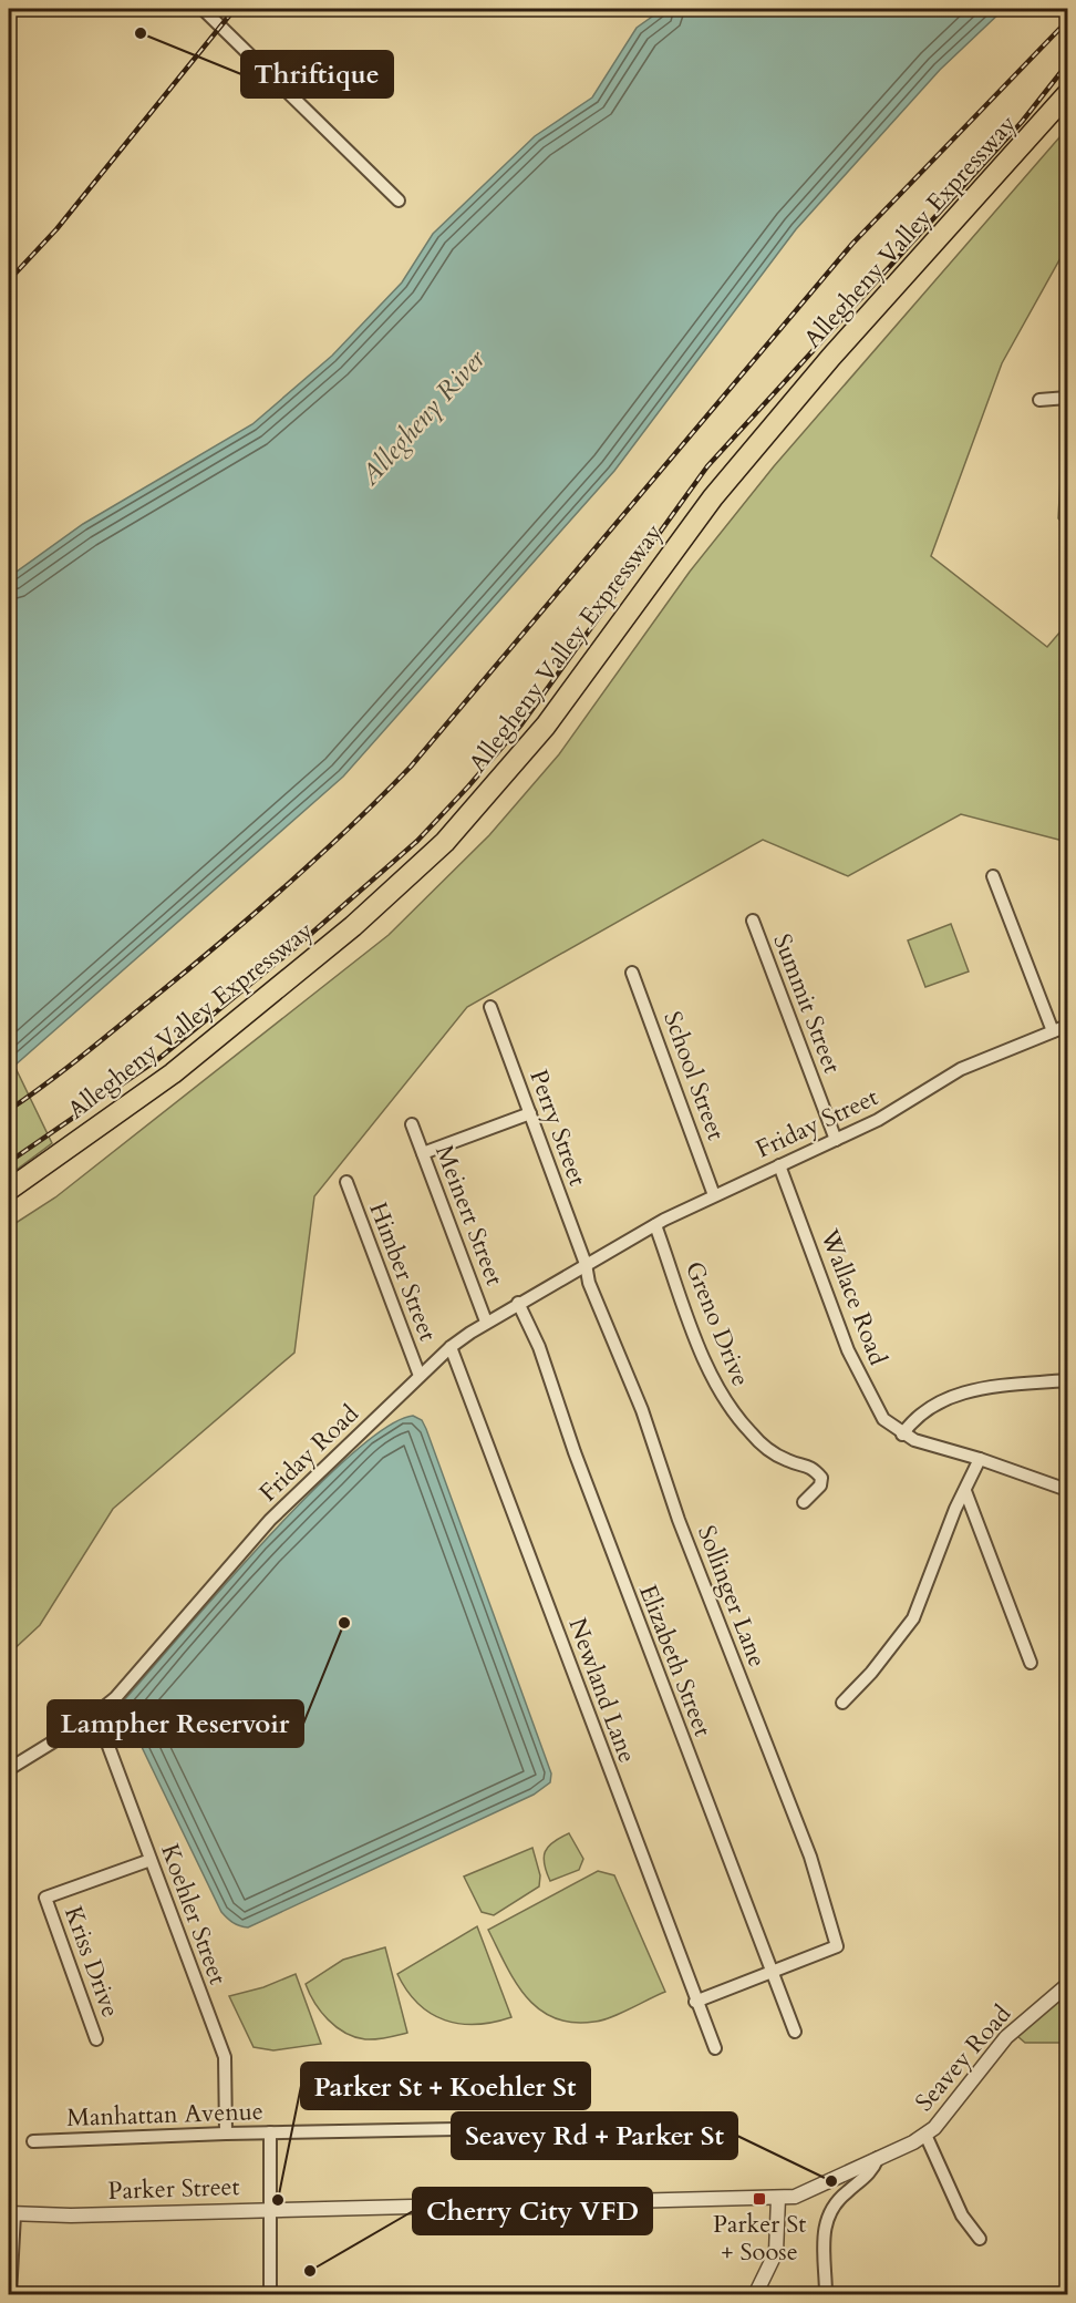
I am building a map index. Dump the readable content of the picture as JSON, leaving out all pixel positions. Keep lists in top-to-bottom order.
{
  "streets": {
    "highway": ["Allegheny Valley Expressway"],
    "street": [
      "Summit Street",
      "School Street",
      "Friday Street",
      "Perry Street",
      "Meinert Street",
      "Himber Street",
      "Wallace Road",
      "Greno Drive",
      "Friday Road",
      "Sollinger Lane",
      "Elizabeth Street",
      "Newland Lane",
      "Koehler Street",
      "Kriss Drive",
      "Seavey Road",
      "Manhattan Avenue",
      "Parker Street"
    ]
  },
  "crossings": [
    ["Summit Street", "Friday Street"],
    ["School Street", "Friday Street"],
    ["Friday Street", "Perry Street"],
    ["Friday Street", "Wallace Road"],
    ["Friday Street", "Greno Drive"],
    ["Friday Street", "Friday Road"],
    ["Friday Street", "Sollinger Lane"],
    ["Perry Street", "Friday Road"],
    ["Perry Street", "Sollinger Lane"],
    ["Meinert Street", "Friday Road"],
    ["Himber Street", "Friday Road"],
    ["Friday Road", "Sollinger Lane"],
    ["Friday Road", "Elizabeth Street"],
    ["Friday Road", "Newland Lane"],
    ["Friday Road", "Koehler Street"],
    ["Sollinger Lane", "Elizabeth Street"],
    ["Koehler Street", "Kriss Drive"],
    ["Koehler Street", "Manhattan Avenue"],
    ["Seavey Road", "Parker Street"]
  ],
  "water": ["Allegheny River"],
  "places": {
    "other": [
      "Thriftique",
      "Lampher Reservoir",
      "Seavey Rd + Parker St",
      "Parker St + Koehler St",
      "Cherry City VFD"
    ],
    "transit": ["Parker St + Soose"]
  }
}
